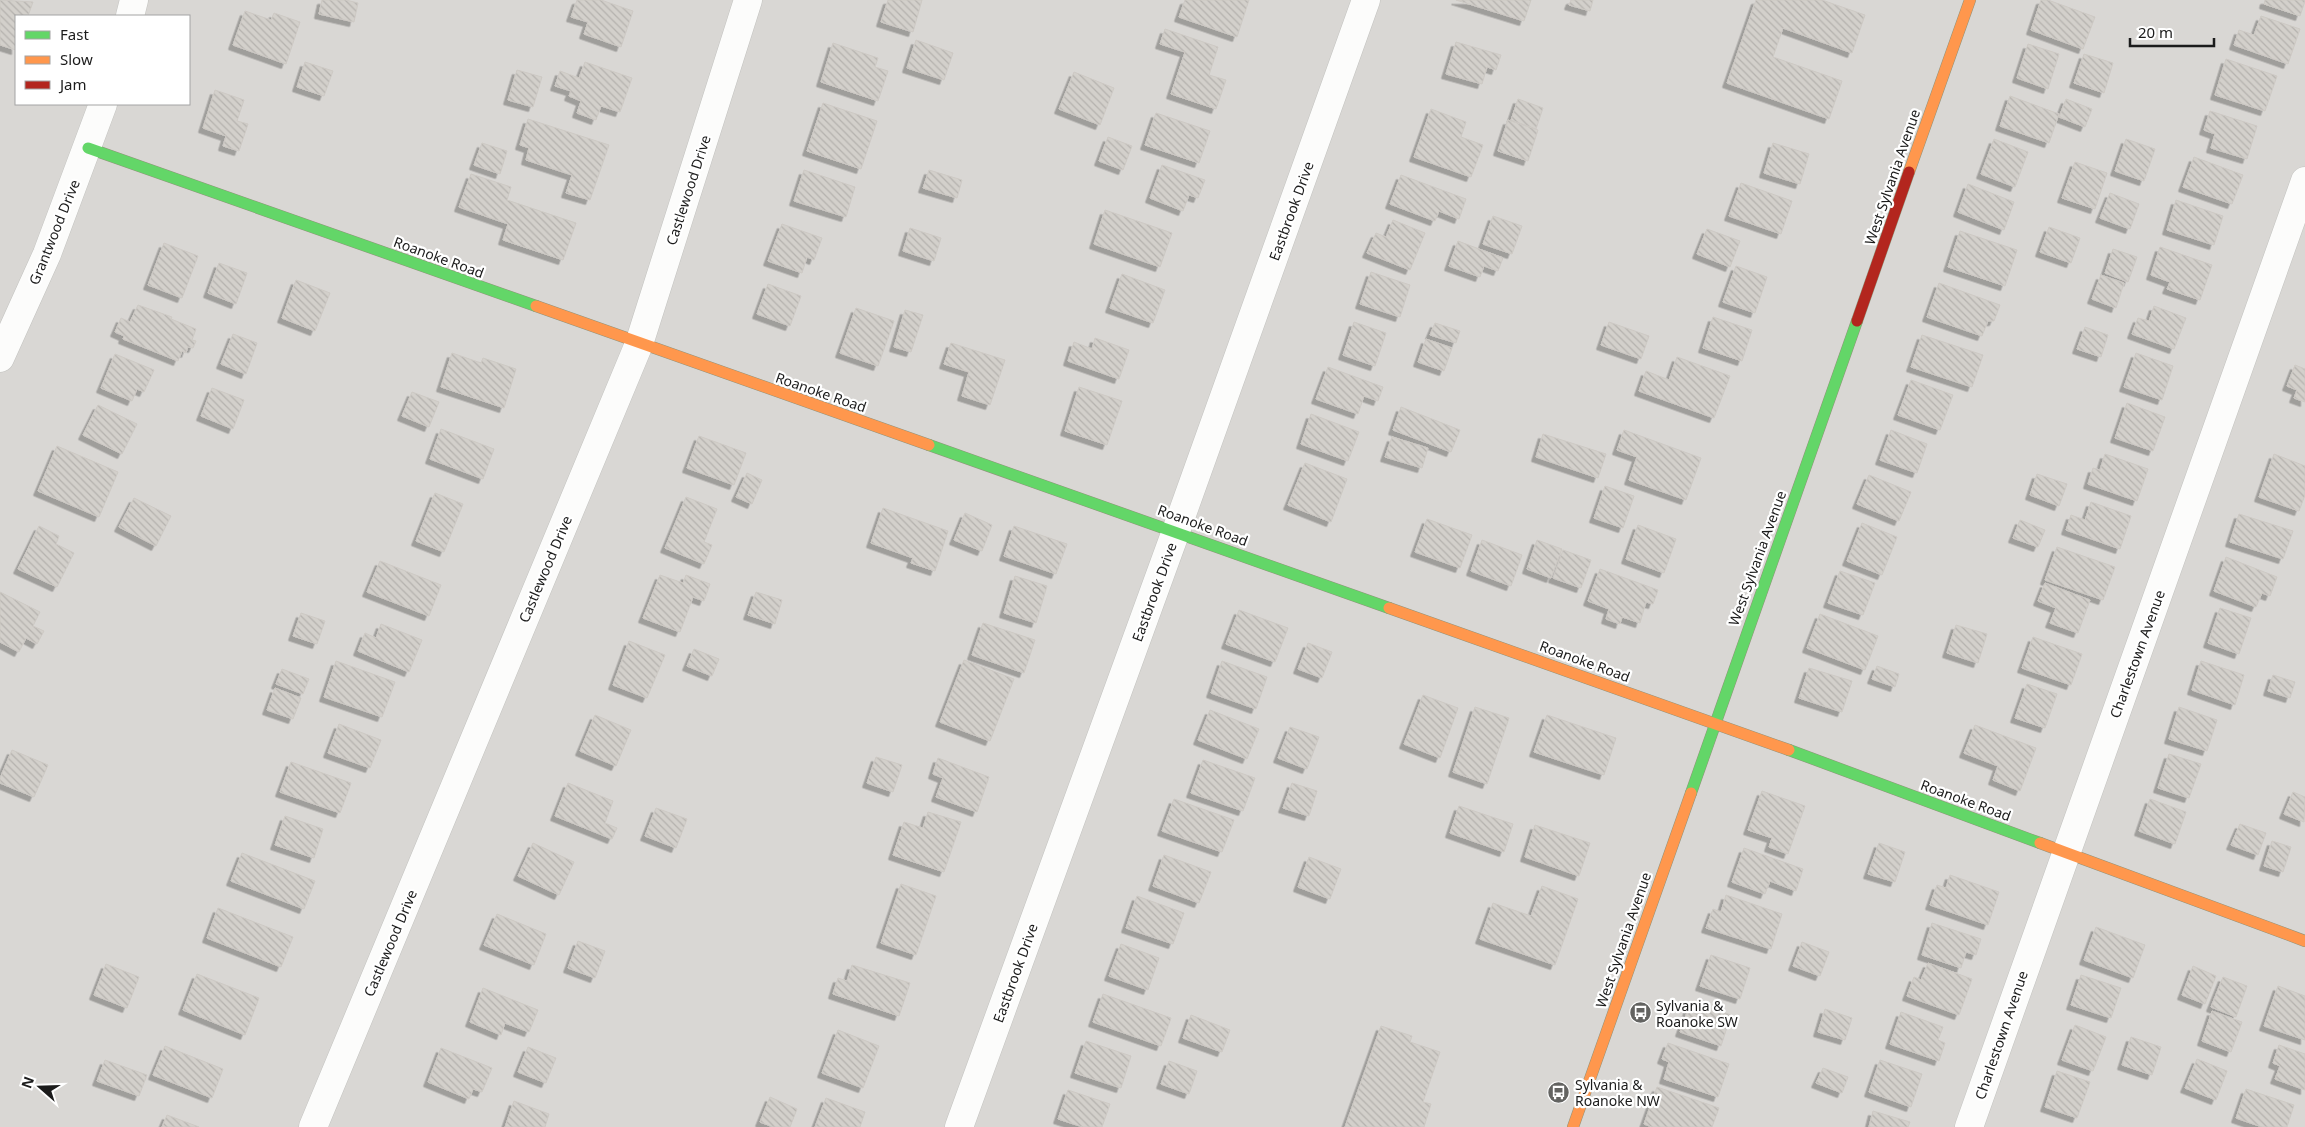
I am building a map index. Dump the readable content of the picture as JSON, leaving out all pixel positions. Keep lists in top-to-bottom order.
{
  "streets": {
    "street": [
      "West Sylvania Avenue",
      "Castlewood Drive",
      "Eastbrook Drive",
      "Grantwood Drive",
      "Roanoke Road",
      "Charlestown Avenue"
    ]
  },
  "crossings": [
    ["West Sylvania Avenue", "Roanoke Road"],
    ["Castlewood Drive", "Roanoke Road"],
    ["Eastbrook Drive", "Roanoke Road"],
    ["Grantwood Drive", "Roanoke Road"],
    ["Roanoke Road", "Charlestown Avenue"]
  ],
  "places": {
    "bus stop": ["Sylvania & Roanoke SW", "Sylvania & Roanoke NW"]
  },
  "legend": ["Fast", "Slow", "Jam"],
  "scale_bar": "20 m",
  "north": "left"
}
